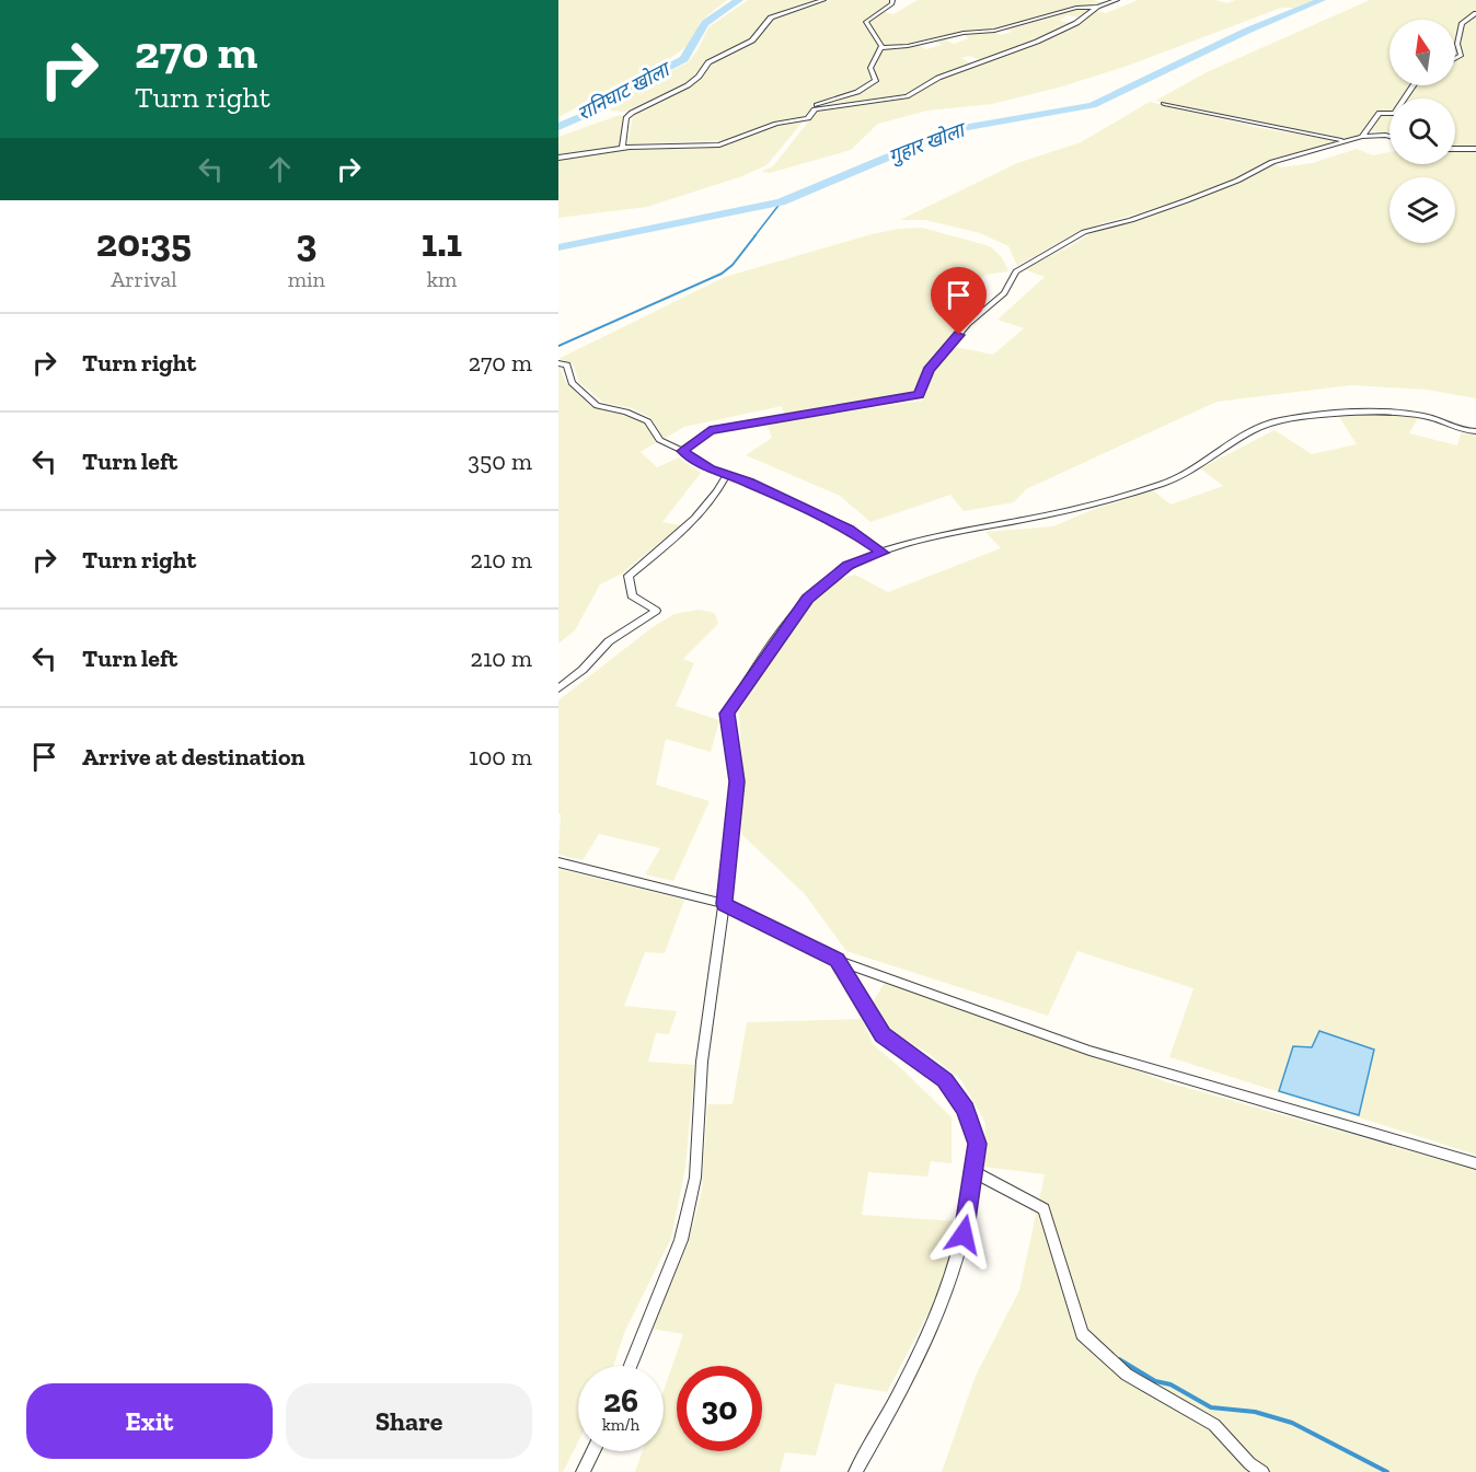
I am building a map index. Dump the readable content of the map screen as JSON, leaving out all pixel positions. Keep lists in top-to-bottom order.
{
  "water": ["रानिघाट खोला", "गुहार खोला"],
  "north": "top",
  "page": {
    "turn": ["270 m", "Turn right"],
    "eta": [
      "20:35",
      "Arrival",
      "3",
      "min",
      "1.1",
      "km"
    ],
    "list": [
      {
        "name": "Turn right",
        "value": "270 m"
      },
      {
        "name": "Turn left",
        "value": "350 m"
      },
      {
        "name": "Turn right",
        "value": "210 m"
      },
      {
        "name": "Turn left",
        "value": "210 m"
      },
      {
        "name": "Arrive at destination",
        "value": "100 m"
      }
    ],
    "speed": "26 km/h",
    "limit": "30",
    "buttons": ["Exit", "Share"]
  }
}
